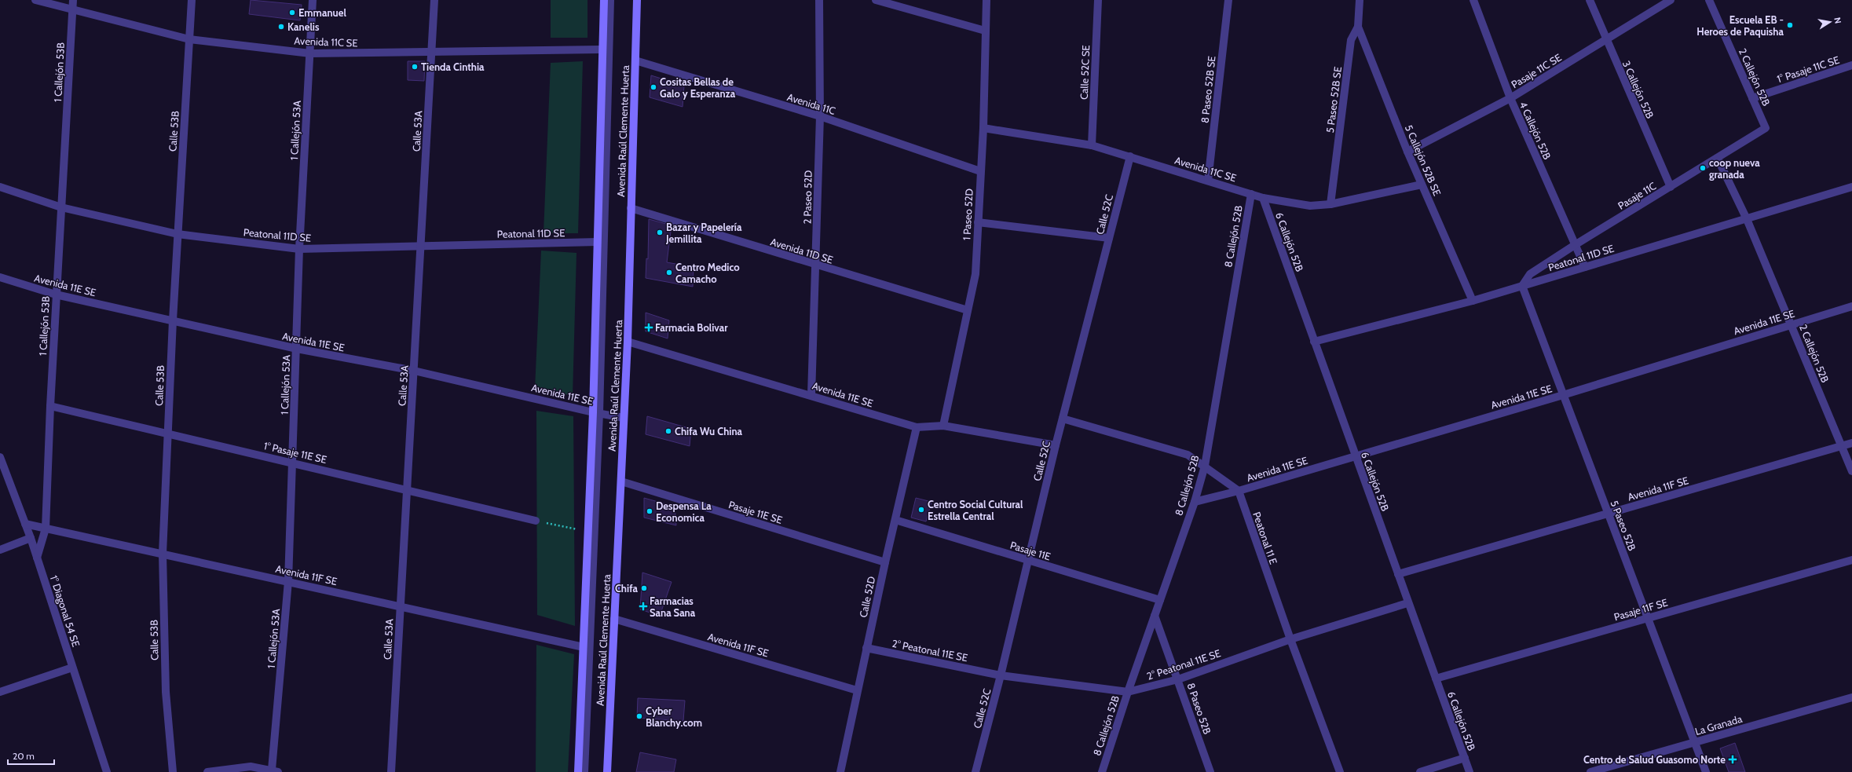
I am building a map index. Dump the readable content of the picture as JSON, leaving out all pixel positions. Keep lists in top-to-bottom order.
{
  "streets": {
    "main road": ["Avenida Raúl Clemente Huerta"],
    "street": [
      "Avenida 11C SE",
      "1° Pasaje 11C SE",
      "Pasaje 11C SE",
      "1 Callejón 53B",
      "Calle 52C SE",
      "2 Callejón 52B",
      "8 Paseo 52B SE",
      "3 Callejón 52B",
      "5 Paseo 52B SE",
      "Avenida 11C",
      "1 Callejón 53A",
      "4 Callejón 52B",
      "Calle 53B",
      "Calle 53A",
      "5 Callejón 52B SE",
      "Pasaje 11C",
      "2 Paseo 52D",
      "1 Paseo 52D",
      "Calle 52C",
      "Peatonal 11D SE",
      "8 Callejón 52B",
      "6 Callejón 52B",
      "Avenida 11D SE",
      "Avenida 11E SE",
      "1° Pasaje 11E SE",
      "Avenida 11F SE",
      "Pasaje 11E SE",
      "5 Paseo 52B",
      "Peatonal 11 E",
      "Pasaje 11E",
      "Calle 52D",
      "Pasaje 11F SE",
      "1° Diagonal 54 SE",
      "2° Peatonal 11E SE",
      "8 Paseo 52B",
      "La Granada"
    ]
  },
  "crossings": [
    ["Avenida 11C SE", "1 Callejón 53B"],
    ["Avenida 11C SE", "Calle 52C SE"],
    ["Avenida 11C SE", "8 Paseo 52B SE"],
    ["Avenida 11C SE", "5 Paseo 52B SE"],
    ["Avenida 11C SE", "1 Callejón 53A"],
    ["Avenida 11C SE", "Calle 53B"],
    ["Avenida 11C SE", "Calle 53A"],
    ["Avenida 11C SE", "Avenida Raúl Clemente Huerta"],
    ["Avenida 11C SE", "5 Callejón 52B SE"],
    ["Avenida 11C SE", "1 Paseo 52D"],
    ["Avenida 11C SE", "Calle 52C"],
    ["Avenida 11C SE", "8 Callejón 52B"],
    ["Avenida 11C SE", "6 Callejón 52B"],
    ["1° Pasaje 11C SE", "2 Callejón 52B"],
    ["Pasaje 11C SE", "3 Callejón 52B"],
    ["Pasaje 11C SE", "4 Callejón 52B"],
    ["Pasaje 11C SE", "5 Callejón 52B SE"],
    ["1 Callejón 53B", "Peatonal 11D SE"],
    ["1 Callejón 53B", "Avenida 11E SE"],
    ["1 Callejón 53B", "1° Pasaje 11E SE"],
    ["1 Callejón 53B", "Avenida 11F SE"],
    ["1 Callejón 53B", "1° Diagonal 54 SE"],
    ["2 Callejón 52B", "Pasaje 11C"],
    ["2 Callejón 52B", "Peatonal 11D SE"],
    ["2 Callejón 52B", "Avenida 11E SE"],
    ["2 Callejón 52B", "Avenida 11F SE"],
    ["3 Callejón 52B", "Pasaje 11C"],
    ["5 Paseo 52B SE", "5 Callejón 52B SE"],
    ["Avenida 11C", "Avenida Raúl Clemente Huerta"],
    ["Avenida 11C", "2 Paseo 52D"],
    ["Avenida 11C", "1 Paseo 52D"],
    ["1 Callejón 53A", "Peatonal 11D SE"],
    ["1 Callejón 53A", "Avenida 11E SE"],
    ["1 Callejón 53A", "1° Pasaje 11E SE"],
    ["1 Callejón 53A", "Avenida 11F SE"],
    ["4 Callejón 52B", "Pasaje 11C"],
    ["4 Callejón 52B", "Peatonal 11D SE"],
    ["Calle 53B", "Peatonal 11D SE"],
    ["Calle 53B", "Avenida 11E SE"],
    ["Calle 53B", "1° Pasaje 11E SE"],
    ["Calle 53B", "Avenida 11F SE"],
    ["Calle 53A", "Peatonal 11D SE"],
    ["Calle 53A", "Avenida 11E SE"],
    ["Calle 53A", "1° Pasaje 11E SE"],
    ["Calle 53A", "Avenida 11F SE"],
    ["Avenida Raúl Clemente Huerta", "Peatonal 11D SE"],
    ["Avenida Raúl Clemente Huerta", "Avenida 11D SE"],
    ["Avenida Raúl Clemente Huerta", "Avenida 11E SE"],
    ["Avenida Raúl Clemente Huerta", "Avenida 11F SE"],
    ["Avenida Raúl Clemente Huerta", "Pasaje 11E SE"],
    ["5 Callejón 52B SE", "Peatonal 11D SE"],
    ["Pasaje 11C", "Peatonal 11D SE"],
    ["Pasaje 11C", "5 Paseo 52B"],
    ["2 Paseo 52D", "Avenida 11D SE"],
    ["2 Paseo 52D", "Avenida 11E SE"],
    ["1 Paseo 52D", "Avenida 11D SE"],
    ["1 Paseo 52D", "Avenida 11E SE"],
    ["Calle 52C", "Avenida 11E SE"],
    ["Calle 52C", "Pasaje 11E"],
    ["Calle 52C", "2° Peatonal 11E SE"],
    ["Peatonal 11D SE", "6 Callejón 52B"],
    ["Peatonal 11D SE", "5 Paseo 52B"],
    ["8 Callejón 52B", "Avenida 11E SE"],
    ["8 Callejón 52B", "Pasaje 11E"],
    ["8 Callejón 52B", "2° Peatonal 11E SE"],
    ["8 Callejón 52B", "8 Paseo 52B"],
    ["6 Callejón 52B", "Avenida 11E SE"],
    ["6 Callejón 52B", "Avenida 11F SE"],
    ["6 Callejón 52B", "Pasaje 11F SE"],
    ["6 Callejón 52B", "2° Peatonal 11E SE"],
    ["Avenida 11E SE", "5 Paseo 52B"],
    ["Avenida 11E SE", "Peatonal 11 E"],
    ["Avenida 11E SE", "Calle 52D"],
    ["Avenida 11F SE", "5 Paseo 52B"],
    ["Avenida 11F SE", "Calle 52D"],
    ["Avenida 11F SE", "1° Diagonal 54 SE"],
    ["Pasaje 11E SE", "Calle 52D"],
    ["5 Paseo 52B", "Pasaje 11F SE"],
    ["5 Paseo 52B", "La Granada"],
    ["Peatonal 11 E", "2° Peatonal 11E SE"],
    ["Pasaje 11E", "Calle 52D"],
    ["Calle 52D", "2° Peatonal 11E SE"],
    ["2° Peatonal 11E SE", "8 Paseo 52B"]
  ],
  "places": {
    "other": [
      "Emmanuel",
      "Escuela EB - Heroes de Paquisha",
      "Kanelis",
      "Tienda Cinthia",
      "Cositas Bellas de Galo y Esperanza",
      "coop nueva granada",
      "Bazar y Papelería Jemillita",
      "Centro Medico Camacho",
      "Chifa Wu China",
      "Centro Social Cultural Estrella Central",
      "Despensa La Economica",
      "Chifa",
      "Cyber Blanchy.com"
    ],
    "health": ["Farmacia Bolivar", "Farmacias Sana Sana", "Centro de Salud Guasomo Norte"]
  },
  "scale_bar": "20 m",
  "north": "right"
}
